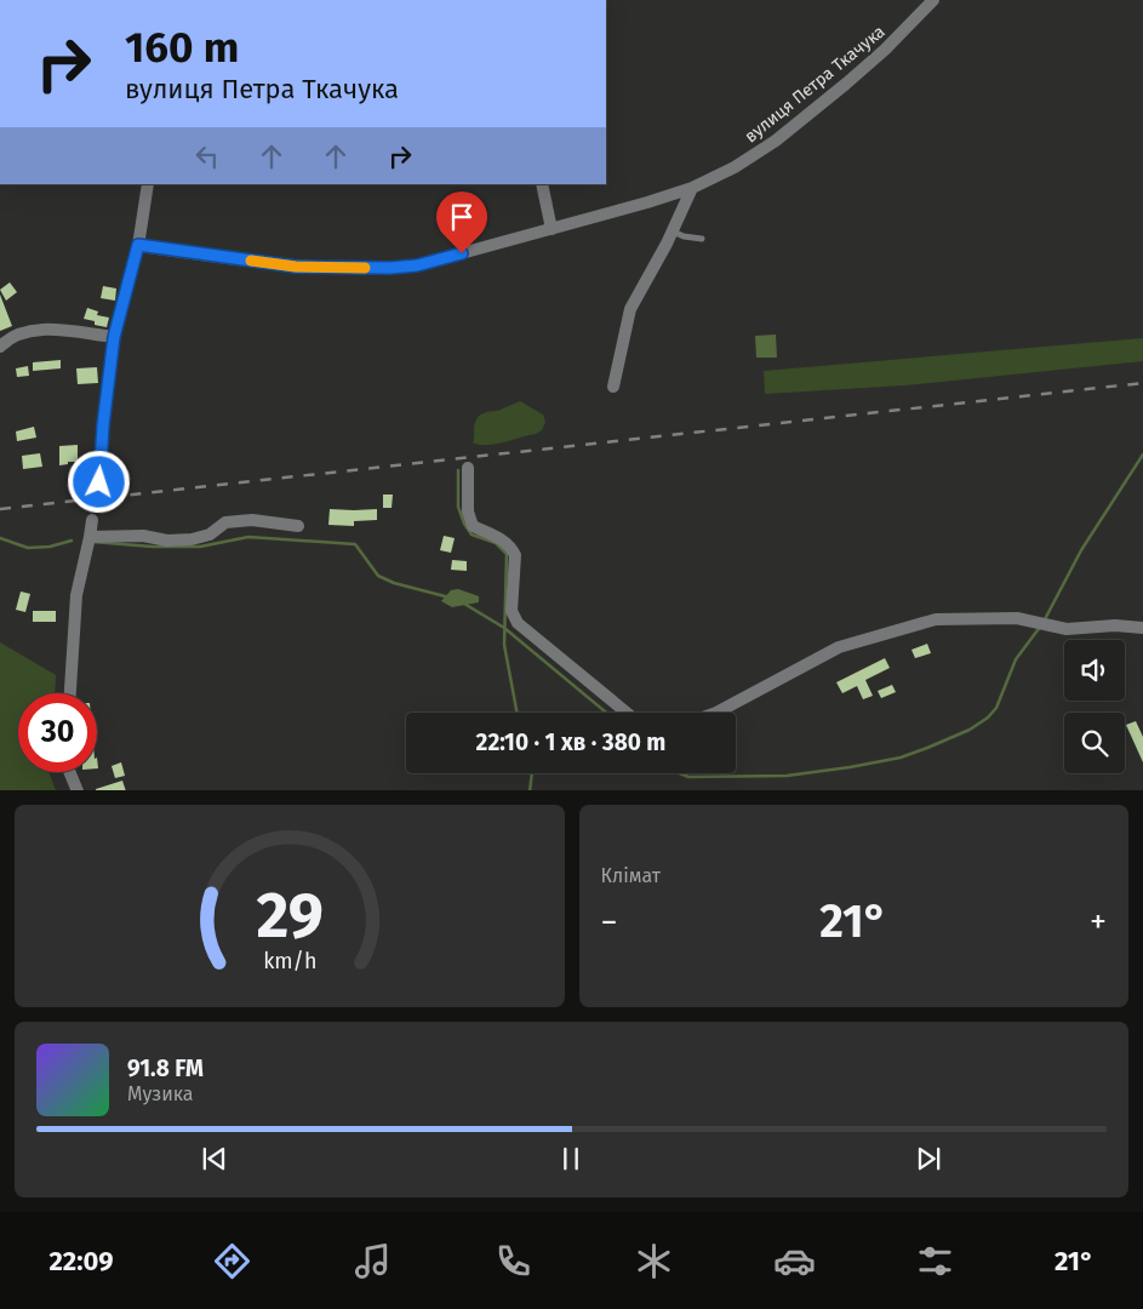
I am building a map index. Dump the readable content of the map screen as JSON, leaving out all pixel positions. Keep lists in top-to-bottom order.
{
  "streets": {
    "street": ["вулиця Петра Ткачука"]
  },
  "page": {
    "turn": ["160 m", "вулиця Петра Ткачука"],
    "limit": "30",
    "trip": "22:10 · 1 хв · 380 m",
    "tile": "Клімат",
    "heat": ["−", "21°", "+"],
    "song": ["91.8 FM", "Музика"],
    "tabs": ["22:09", "21°"],
    "gauge": ["29", "km/h"]
  }
}
